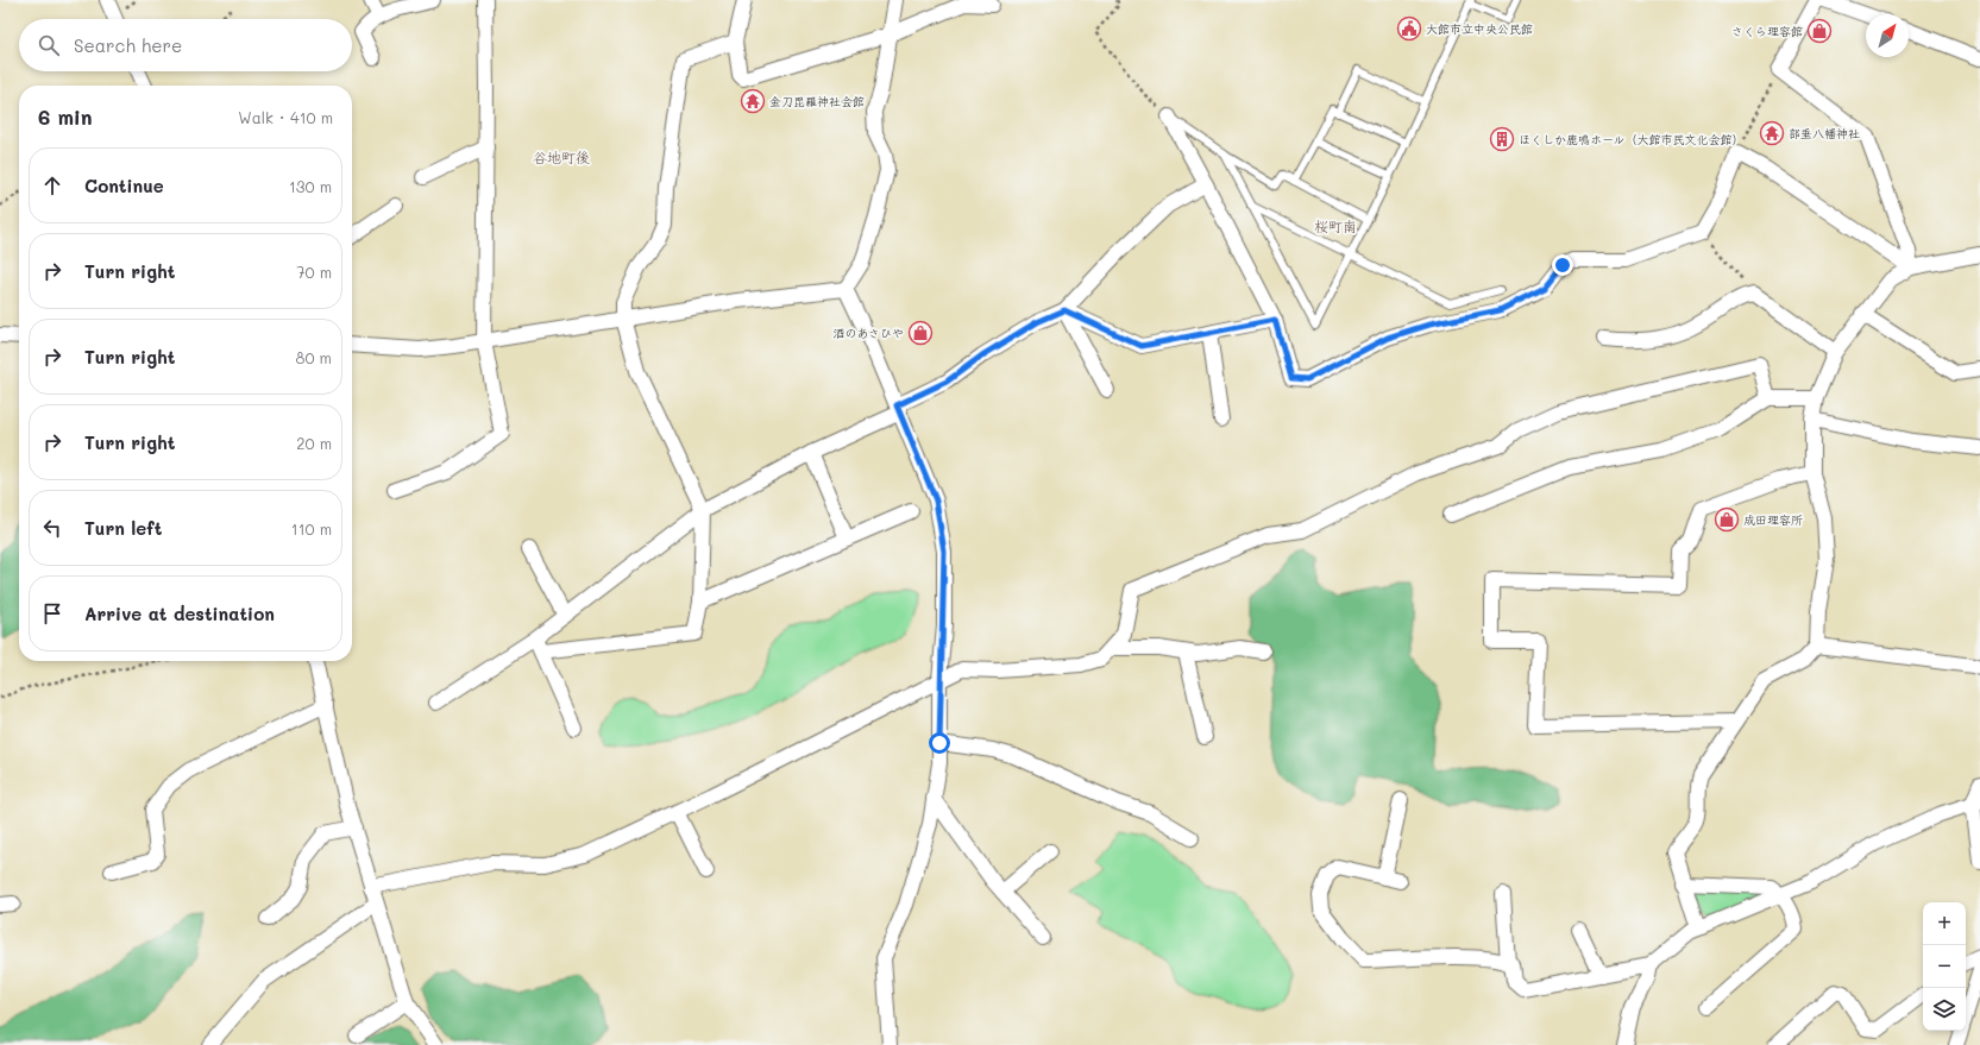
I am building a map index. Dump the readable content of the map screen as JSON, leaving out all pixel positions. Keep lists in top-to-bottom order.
{
  "districts": ["谷地町後", "桜町南"],
  "places": {
    "public building": ["大館市立中央公民館"],
    "shop": ["さくら理容館", "酒のあさひや", "成田理容所"],
    "temple": ["金刀毘羅神社会館", "部垂八幡神社"],
    "building": ["ほくしか鹿鳴ホール（大館市民文化会館）"]
  },
  "north": "top right",
  "page": {
    "search": "Search here",
    "heading": ["6 min", "Walk · 410 m"],
    "list": [
      ["Continue", "130 m"],
      ["Turn right", "70 m"],
      ["Turn right", "80 m"],
      ["Turn right", "20 m"],
      ["Turn left", "110 m"],
      "Arrive at destination"
    ],
    "map_buttons": ["+", "−"]
  }
}
